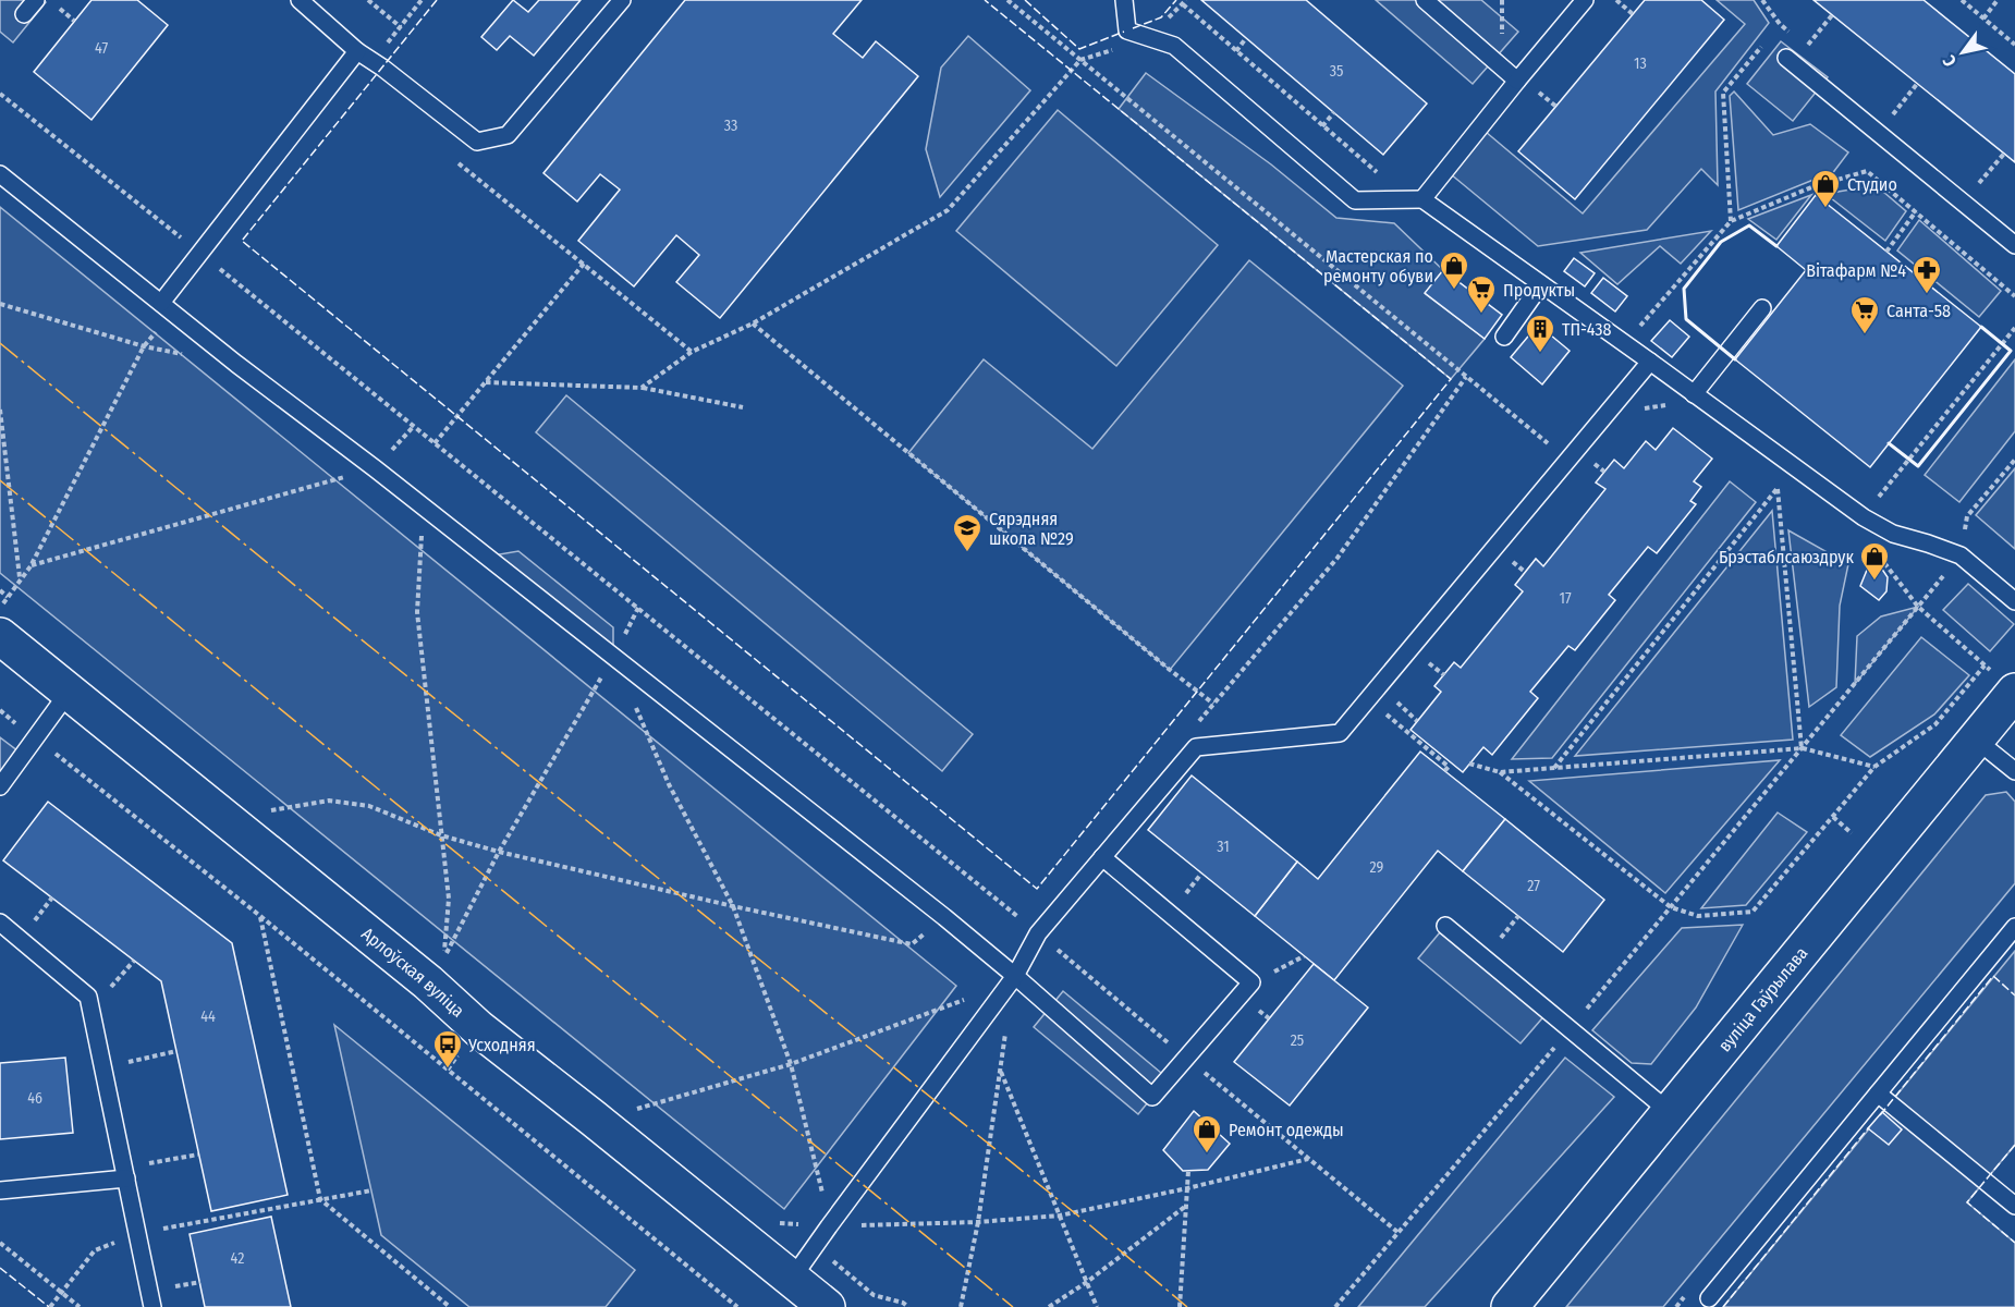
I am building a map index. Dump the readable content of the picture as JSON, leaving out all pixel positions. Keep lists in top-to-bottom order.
{
  "streets": {
    "street": ["Арлоўская вуліца", "вуліца Гаўрылава"]
  },
  "places": {
    "shop": [
      "Студио",
      "Мастерская по ремонту обуви",
      "Брэстаблсаюздрук",
      "Ремонт одежды"
    ],
    "pharmacy": ["Вітафарм №4"],
    "supermarket": ["Продукты", "Санта-58"],
    "building": ["ТП-438"],
    "school or university": ["Сярэдняя школа №29"],
    "bus stop": ["Усходняя"]
  },
  "house_numbers": [
    "47",
    "13",
    "35",
    "33",
    "17",
    "31",
    "29",
    "27",
    "44",
    "25",
    "46",
    "42"
  ],
  "north": "bottom left"
}
